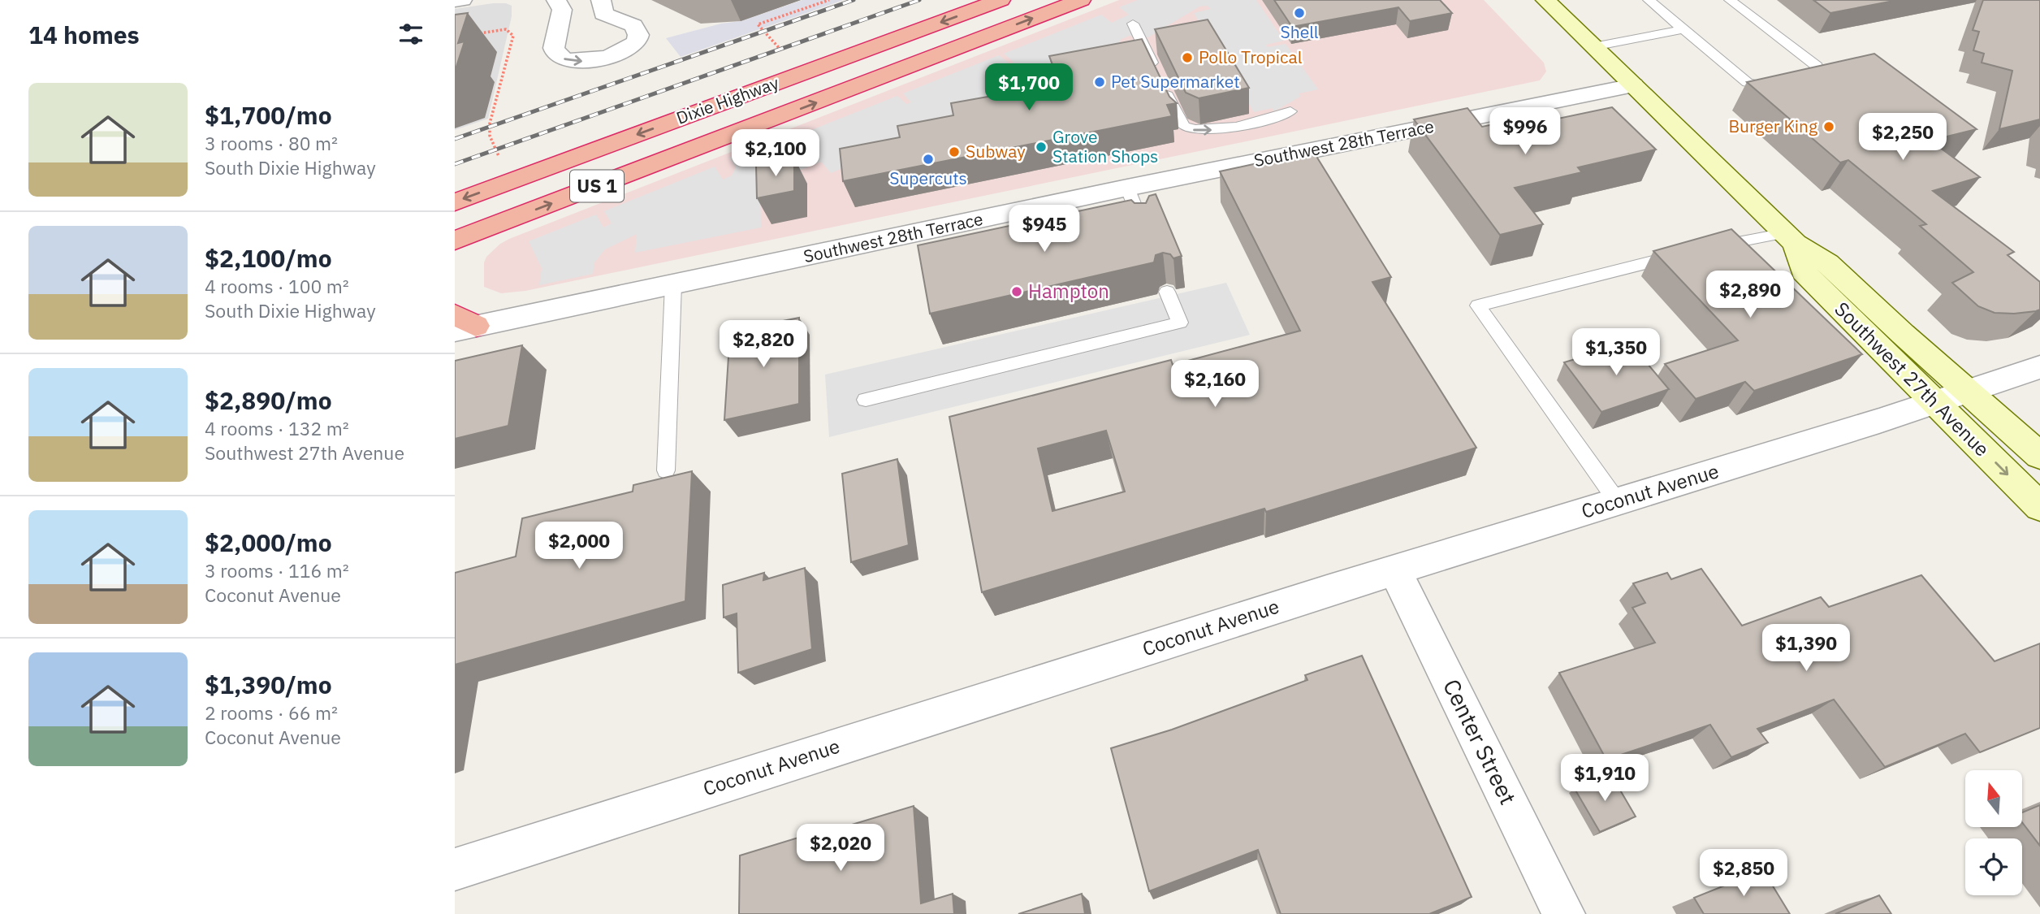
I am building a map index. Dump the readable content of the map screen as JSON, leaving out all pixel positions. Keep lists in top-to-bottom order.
{
  "streets": {
    "highway": ["Dixie Highway", "US 1"],
    "main road": ["Southwest 27th Avenue"],
    "street": ["Southwest 28th Terrace", "Coconut Avenue", "Center Street"]
  },
  "crossings": [
    ["Southwest 28th Terrace", "Southwest 27th Avenue"],
    ["Southwest 27th Avenue", "Coconut Avenue"],
    ["Coconut Avenue", "Center Street"]
  ],
  "places": [
    "Shell",
    "Pollo Tropical",
    "Pet Supermarket",
    "Burger King",
    "Grove Station Shops",
    "Subway",
    "Supercuts",
    "Hampton"
  ],
  "north": "top",
  "page": {
    "heading": "14 homes",
    "price": [
      "$1,700",
      "$996",
      "$2,250",
      "$2,100",
      "$945",
      "$2,890",
      "$2,820",
      "$1,350",
      "$2,160",
      "$2,000",
      "$1,390",
      "$1,910",
      "$2,020",
      "$2,850"
    ],
    "list": [
      {
        "name": "$1,700/mo",
        "note": "3 rooms · 80 m² · South Dixie Highway"
      },
      {
        "name": "$2,100/mo",
        "note": "4 rooms · 100 m² · South Dixie Highway"
      },
      {
        "name": "$2,890/mo",
        "note": "4 rooms · 132 m² · Southwest 27th Avenue"
      },
      {
        "name": "$2,000/mo",
        "note": "3 rooms · 116 m² · Coconut Avenue"
      },
      {
        "name": "$1,390/mo",
        "note": "2 rooms · 66 m² · Coconut Avenue"
      }
    ]
  }
}
